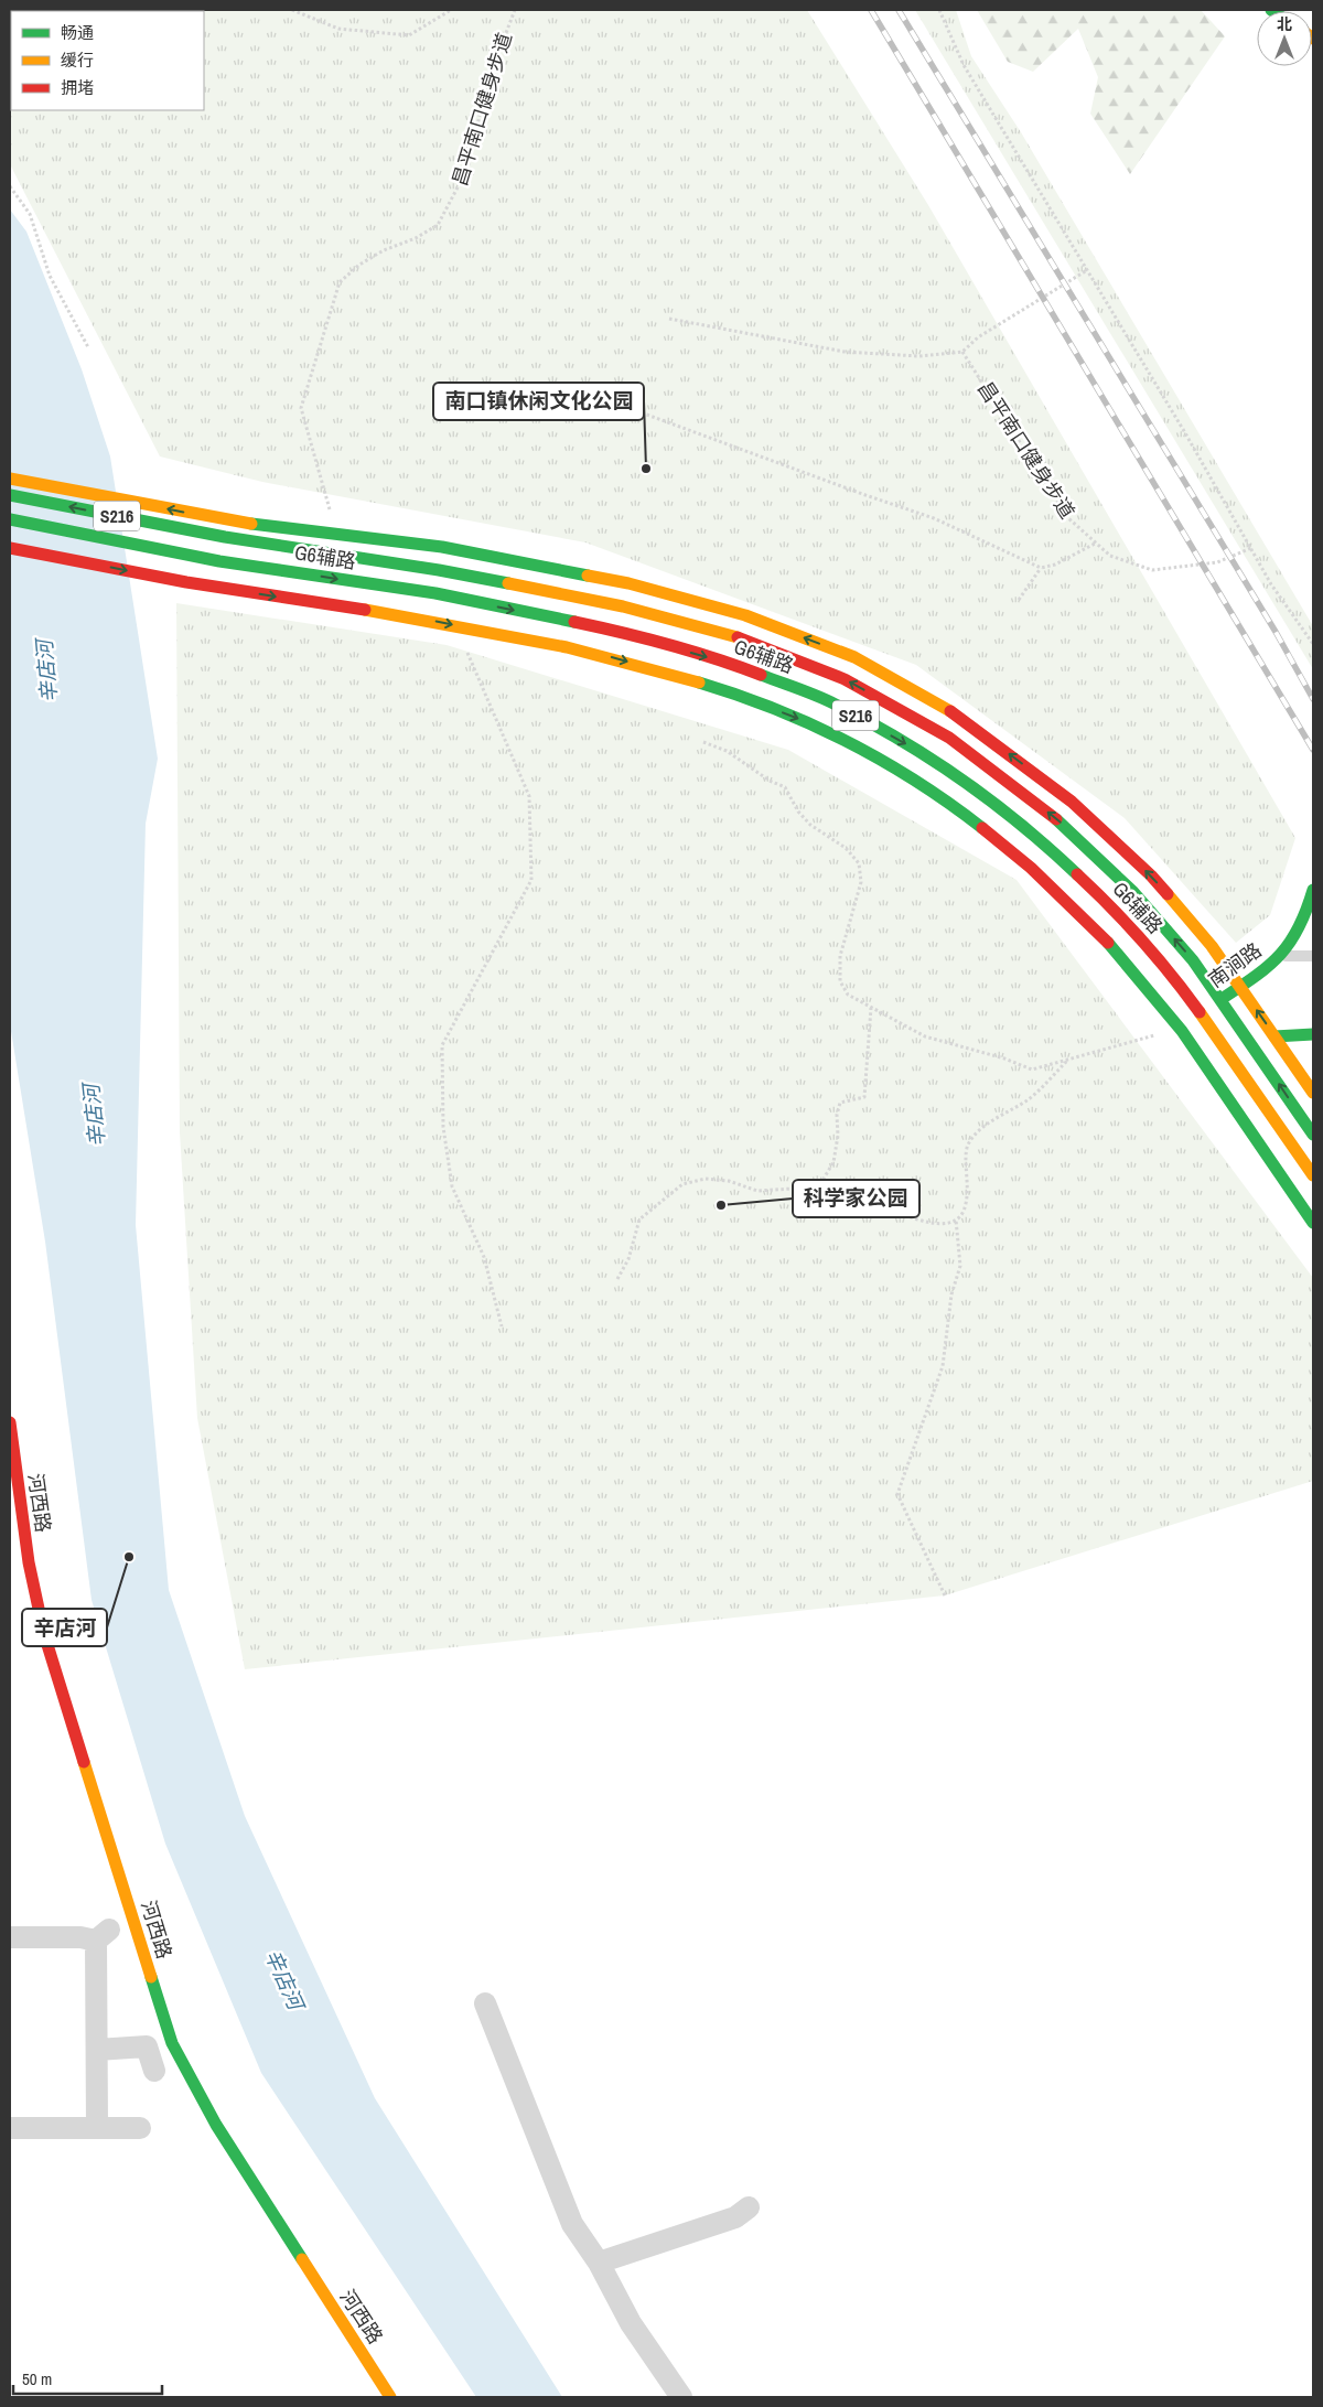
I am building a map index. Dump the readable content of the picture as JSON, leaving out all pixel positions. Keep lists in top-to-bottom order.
{
  "streets": {
    "street": [
      "S216",
      "G6辅路",
      "南涧路",
      "河西路"
    ],
    "path": ["昌平南口健身步道"]
  },
  "crossings": [
    ["昌平南口健身步道", "G6辅路"],
    ["S216", "南涧路"],
    ["G6辅路", "南涧路"]
  ],
  "water": ["辛店河"],
  "places": ["南口镇休闲文化公园", "科学家公园", "辛店河"],
  "legend": ["畅通", "缓行", "拥堵"],
  "scale_bar": "50 m",
  "north": "top"
}
